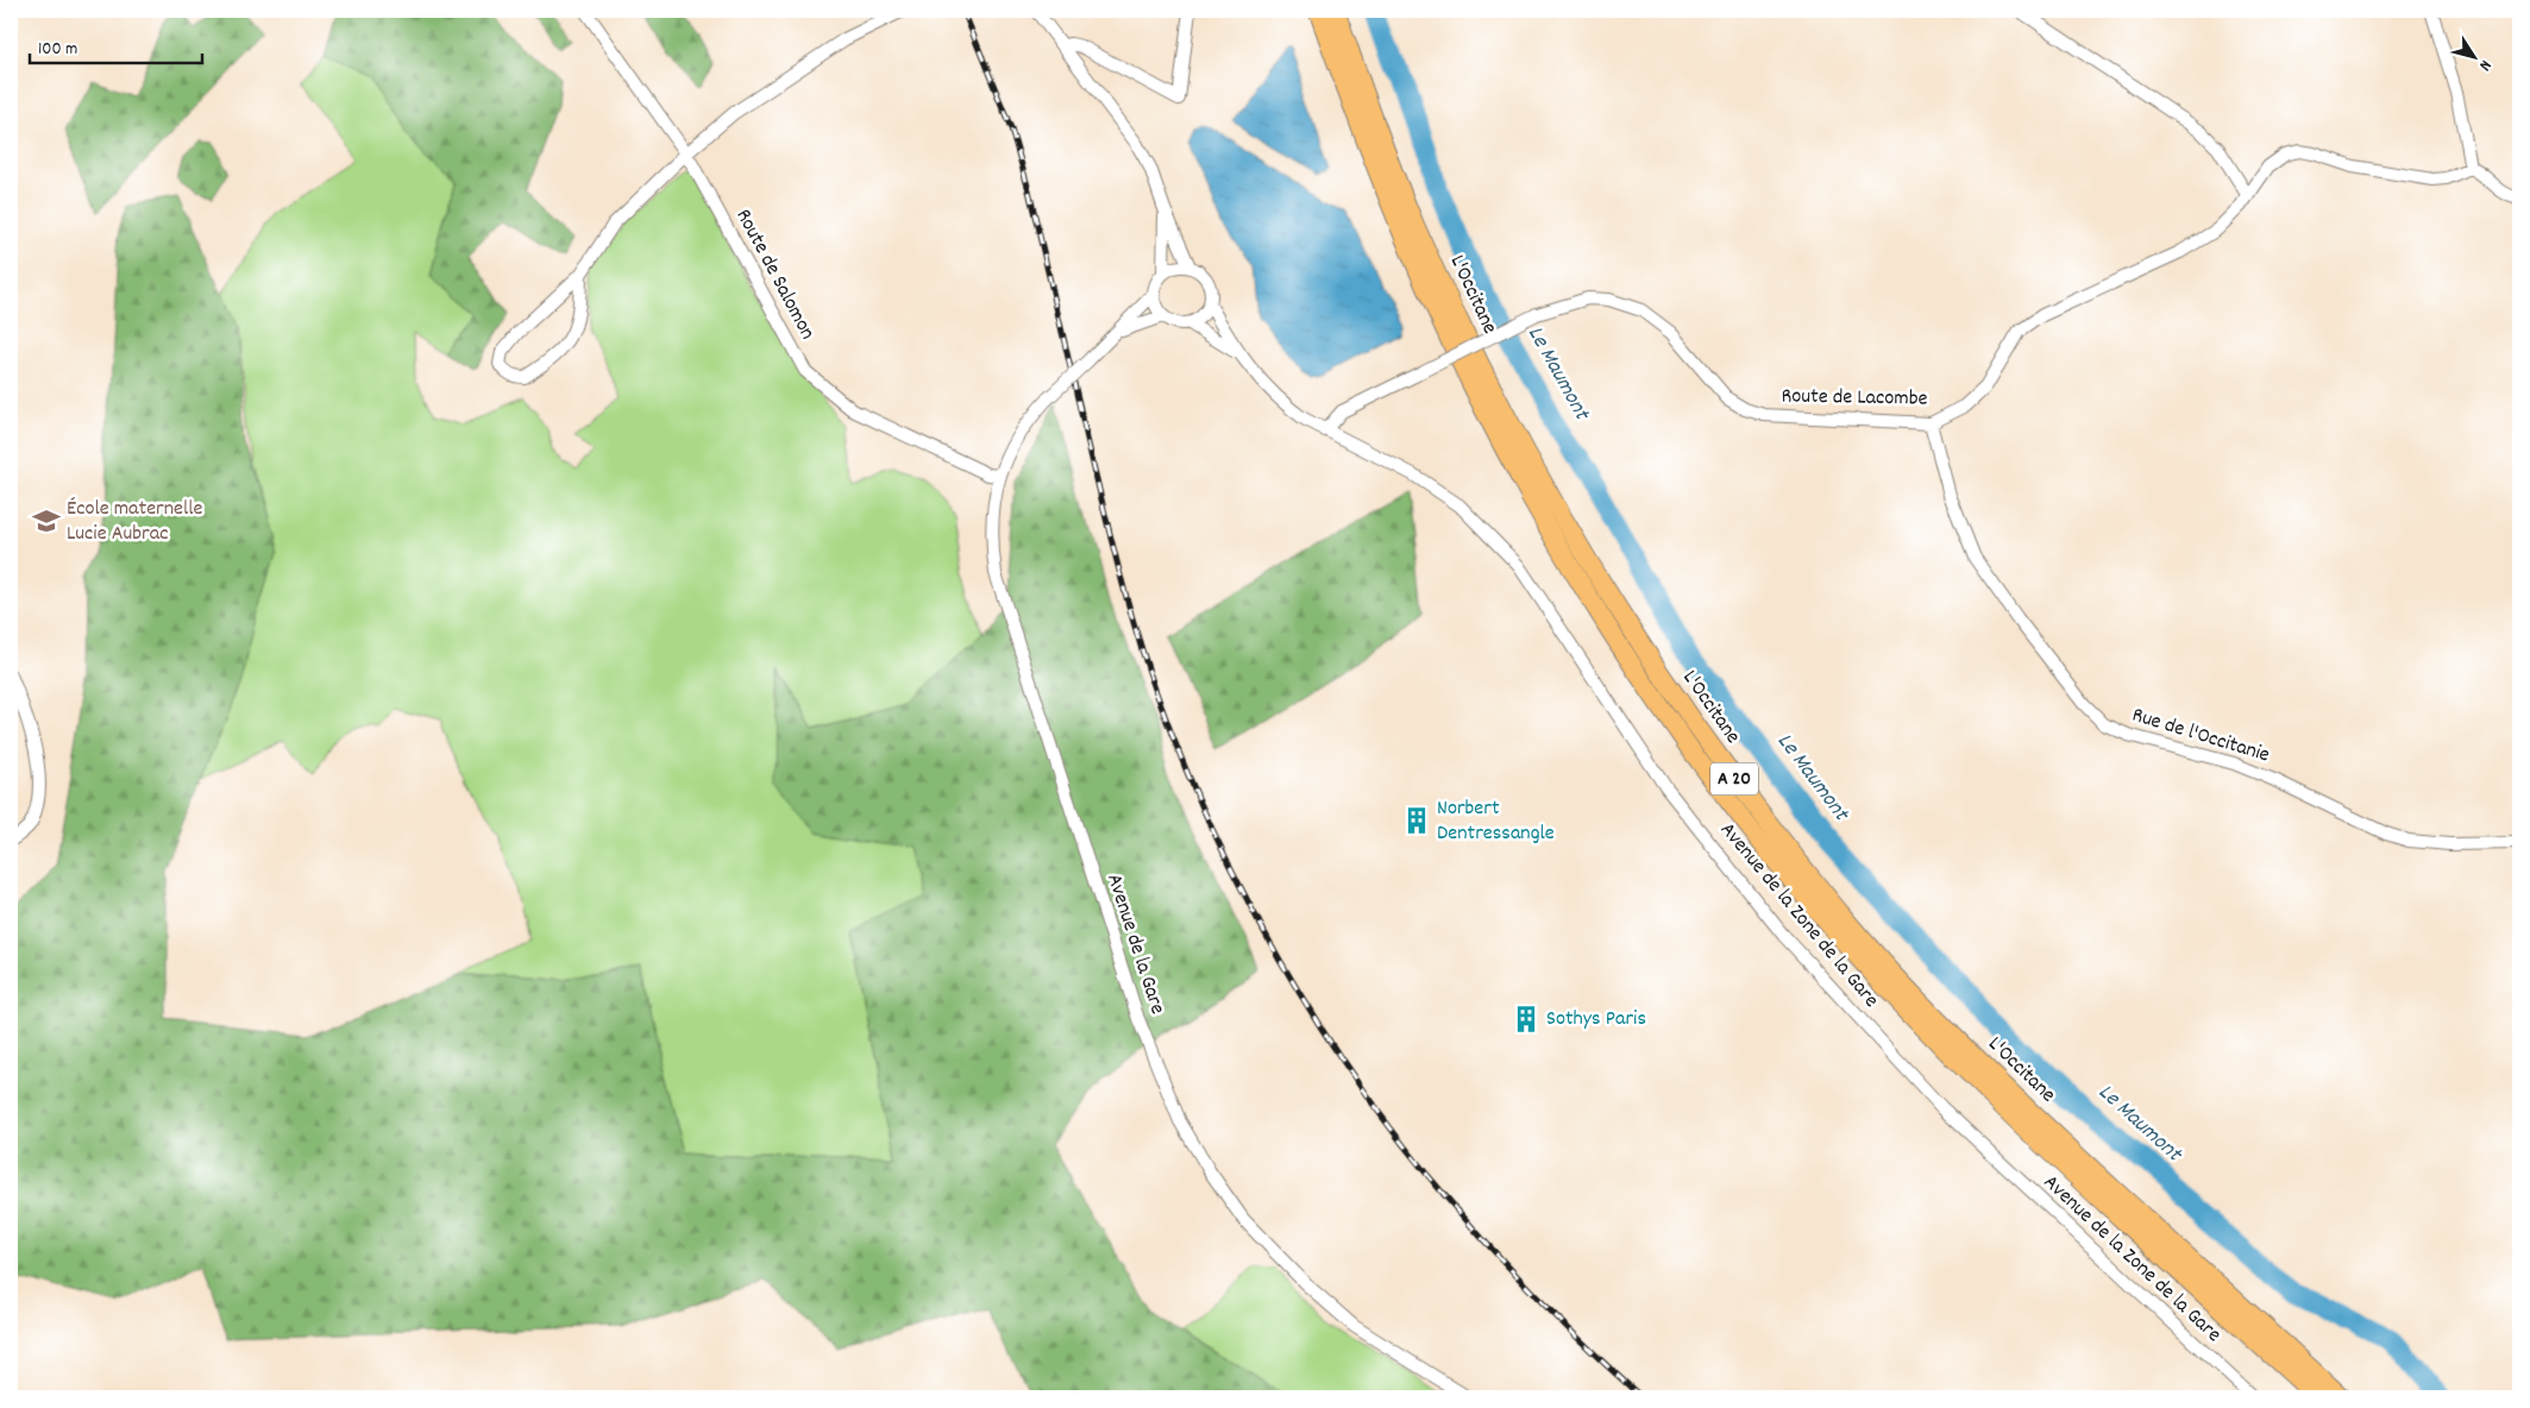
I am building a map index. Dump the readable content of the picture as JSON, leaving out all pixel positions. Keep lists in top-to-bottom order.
{
  "streets": {
    "highway": ["L'Occitane", "A 20"],
    "street": [
      "Route de Salomon",
      "Route de Lacombe",
      "Rue de l'Occitanie",
      "Avenue de la Zone de la Gare",
      "Avenue de la Gare"
    ]
  },
  "crossings": [
    ["Route de Salomon", "Avenue de la Gare"],
    ["Route de Lacombe", "Rue de l'Occitanie"],
    ["Route de Lacombe", "Avenue de la Zone de la Gare"],
    ["Avenue de la Zone de la Gare", "Avenue de la Gare"]
  ],
  "water": ["Le Maumont"],
  "places": {
    "school or university": ["École maternelle Lucie Aubrac"],
    "building": ["Norbert Dentressangle", "Sothys Paris"]
  },
  "scale_bar": "100 m",
  "north": "bottom right"
}
